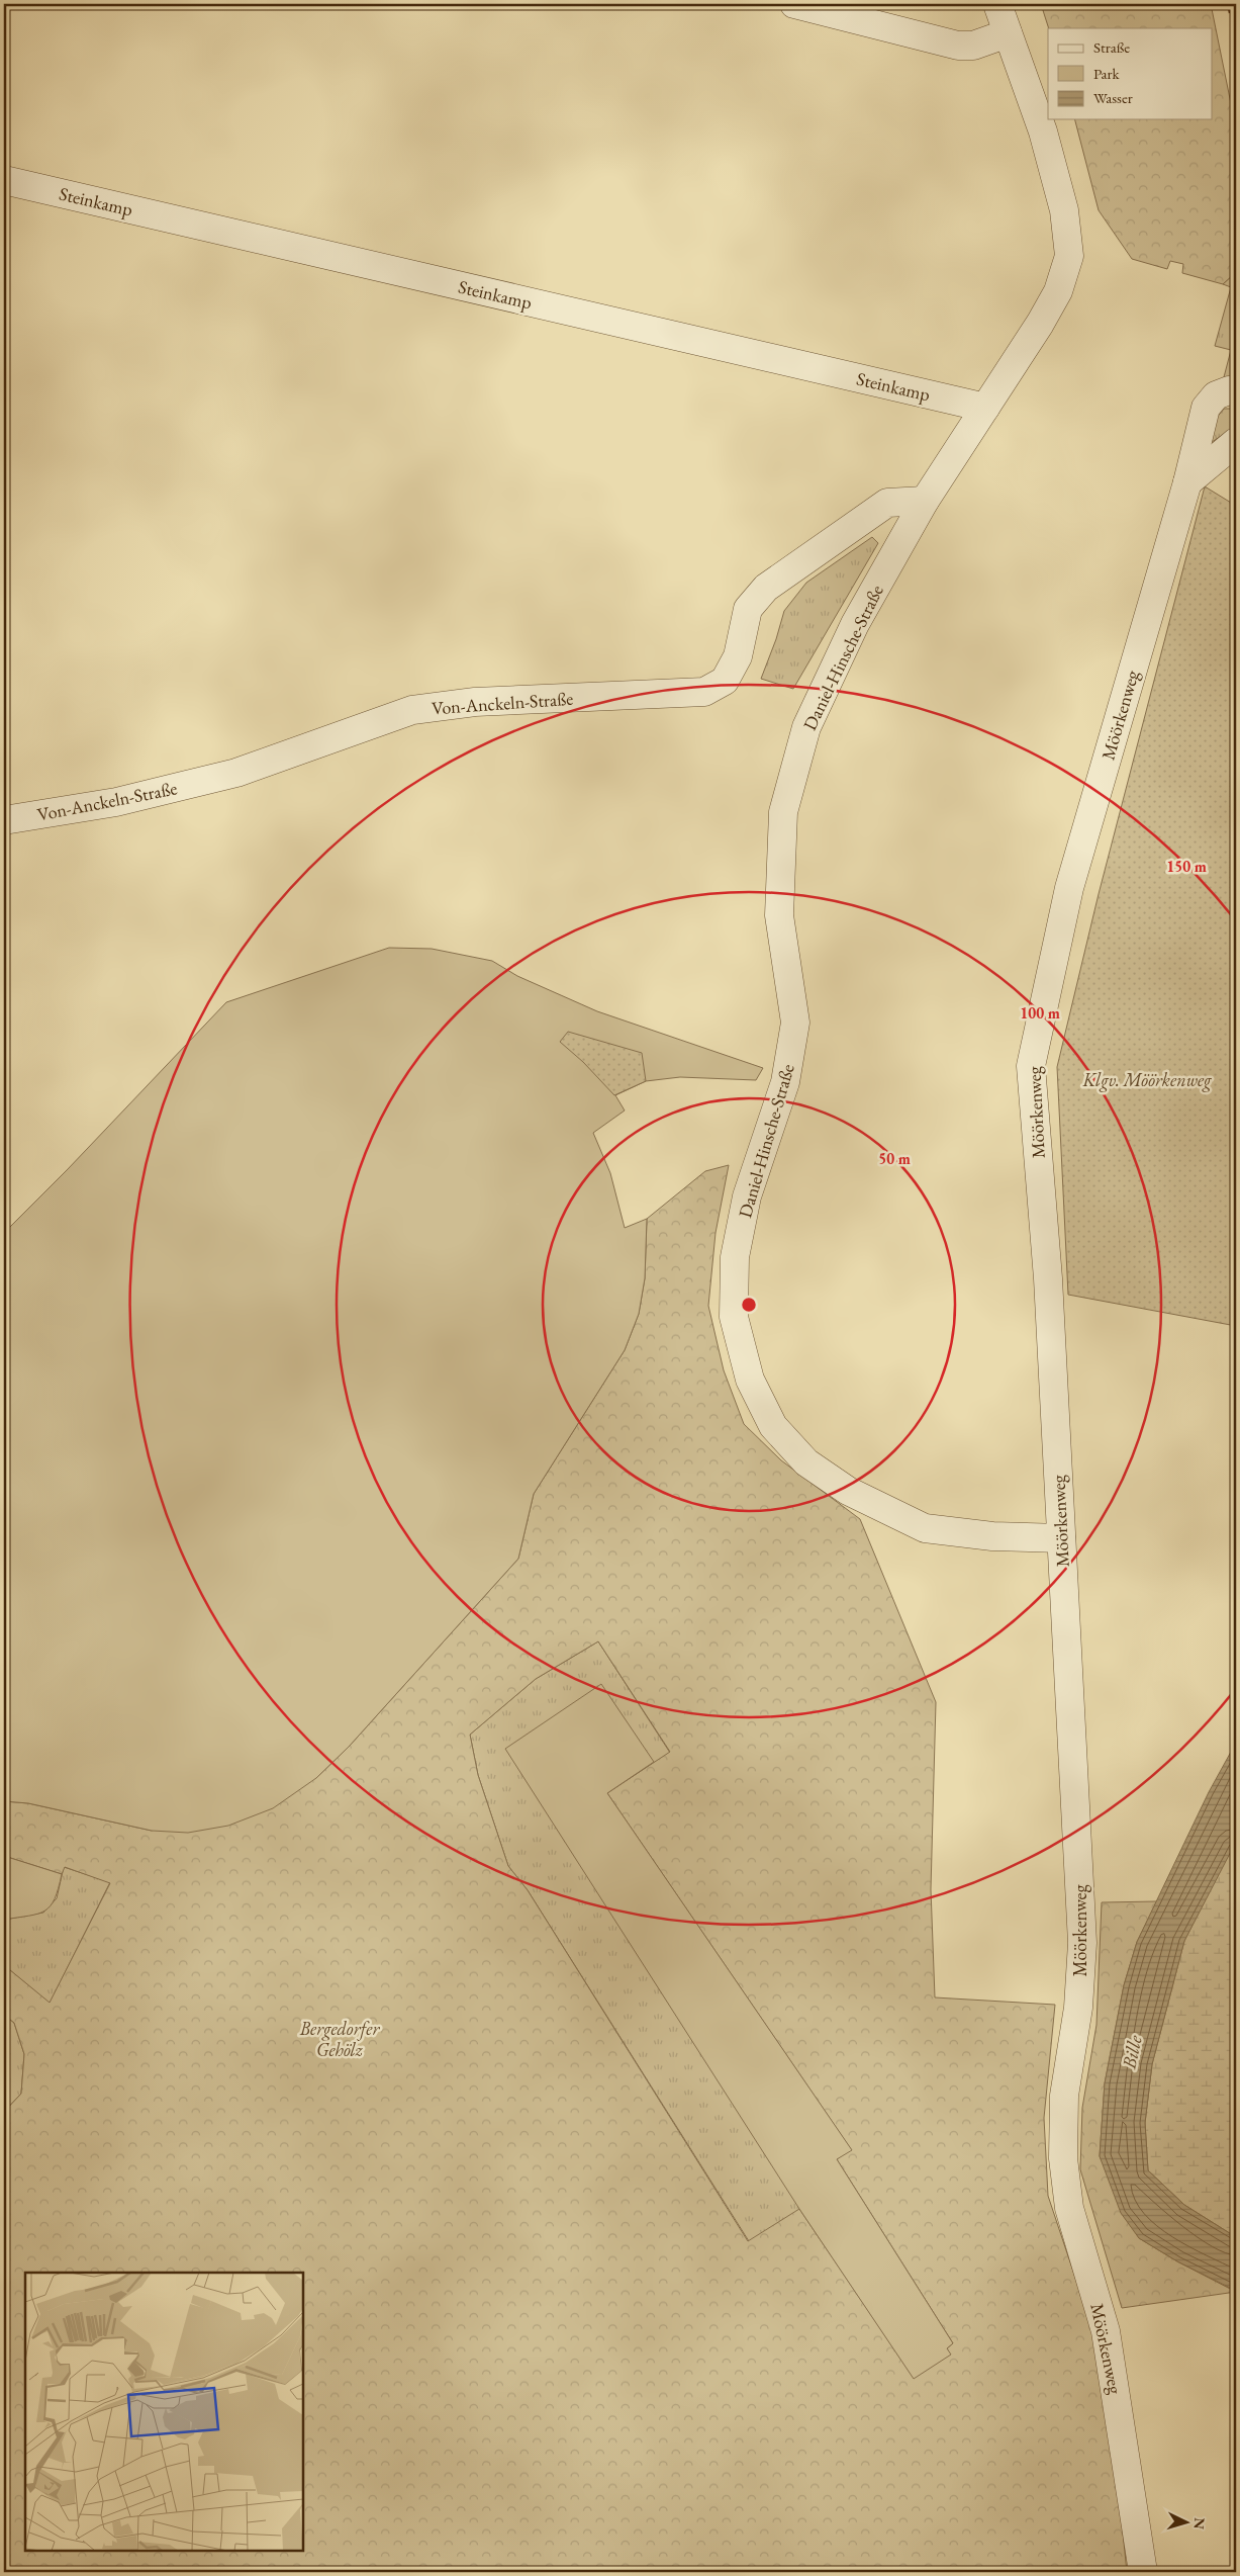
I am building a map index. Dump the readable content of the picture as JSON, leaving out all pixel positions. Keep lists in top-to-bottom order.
{
  "streets": {
    "street": [
      "Steinkamp",
      "Daniel-Hinsche-Straße",
      "Von-Anckeln-Straße",
      "Möörkenweg"
    ]
  },
  "crossings": [
    ["Steinkamp", "Daniel-Hinsche-Straße"],
    ["Daniel-Hinsche-Straße", "Von-Anckeln-Straße"],
    ["Daniel-Hinsche-Straße", "Möörkenweg"]
  ],
  "water": ["Bille"],
  "parks": ["Klgv. Möörkenweg", "Bergedorfer Gehölz"],
  "legend": ["Straße", "Park", "Wasser"],
  "north": "right",
  "rings": ["150 m", "100 m", "50 m"]
}
